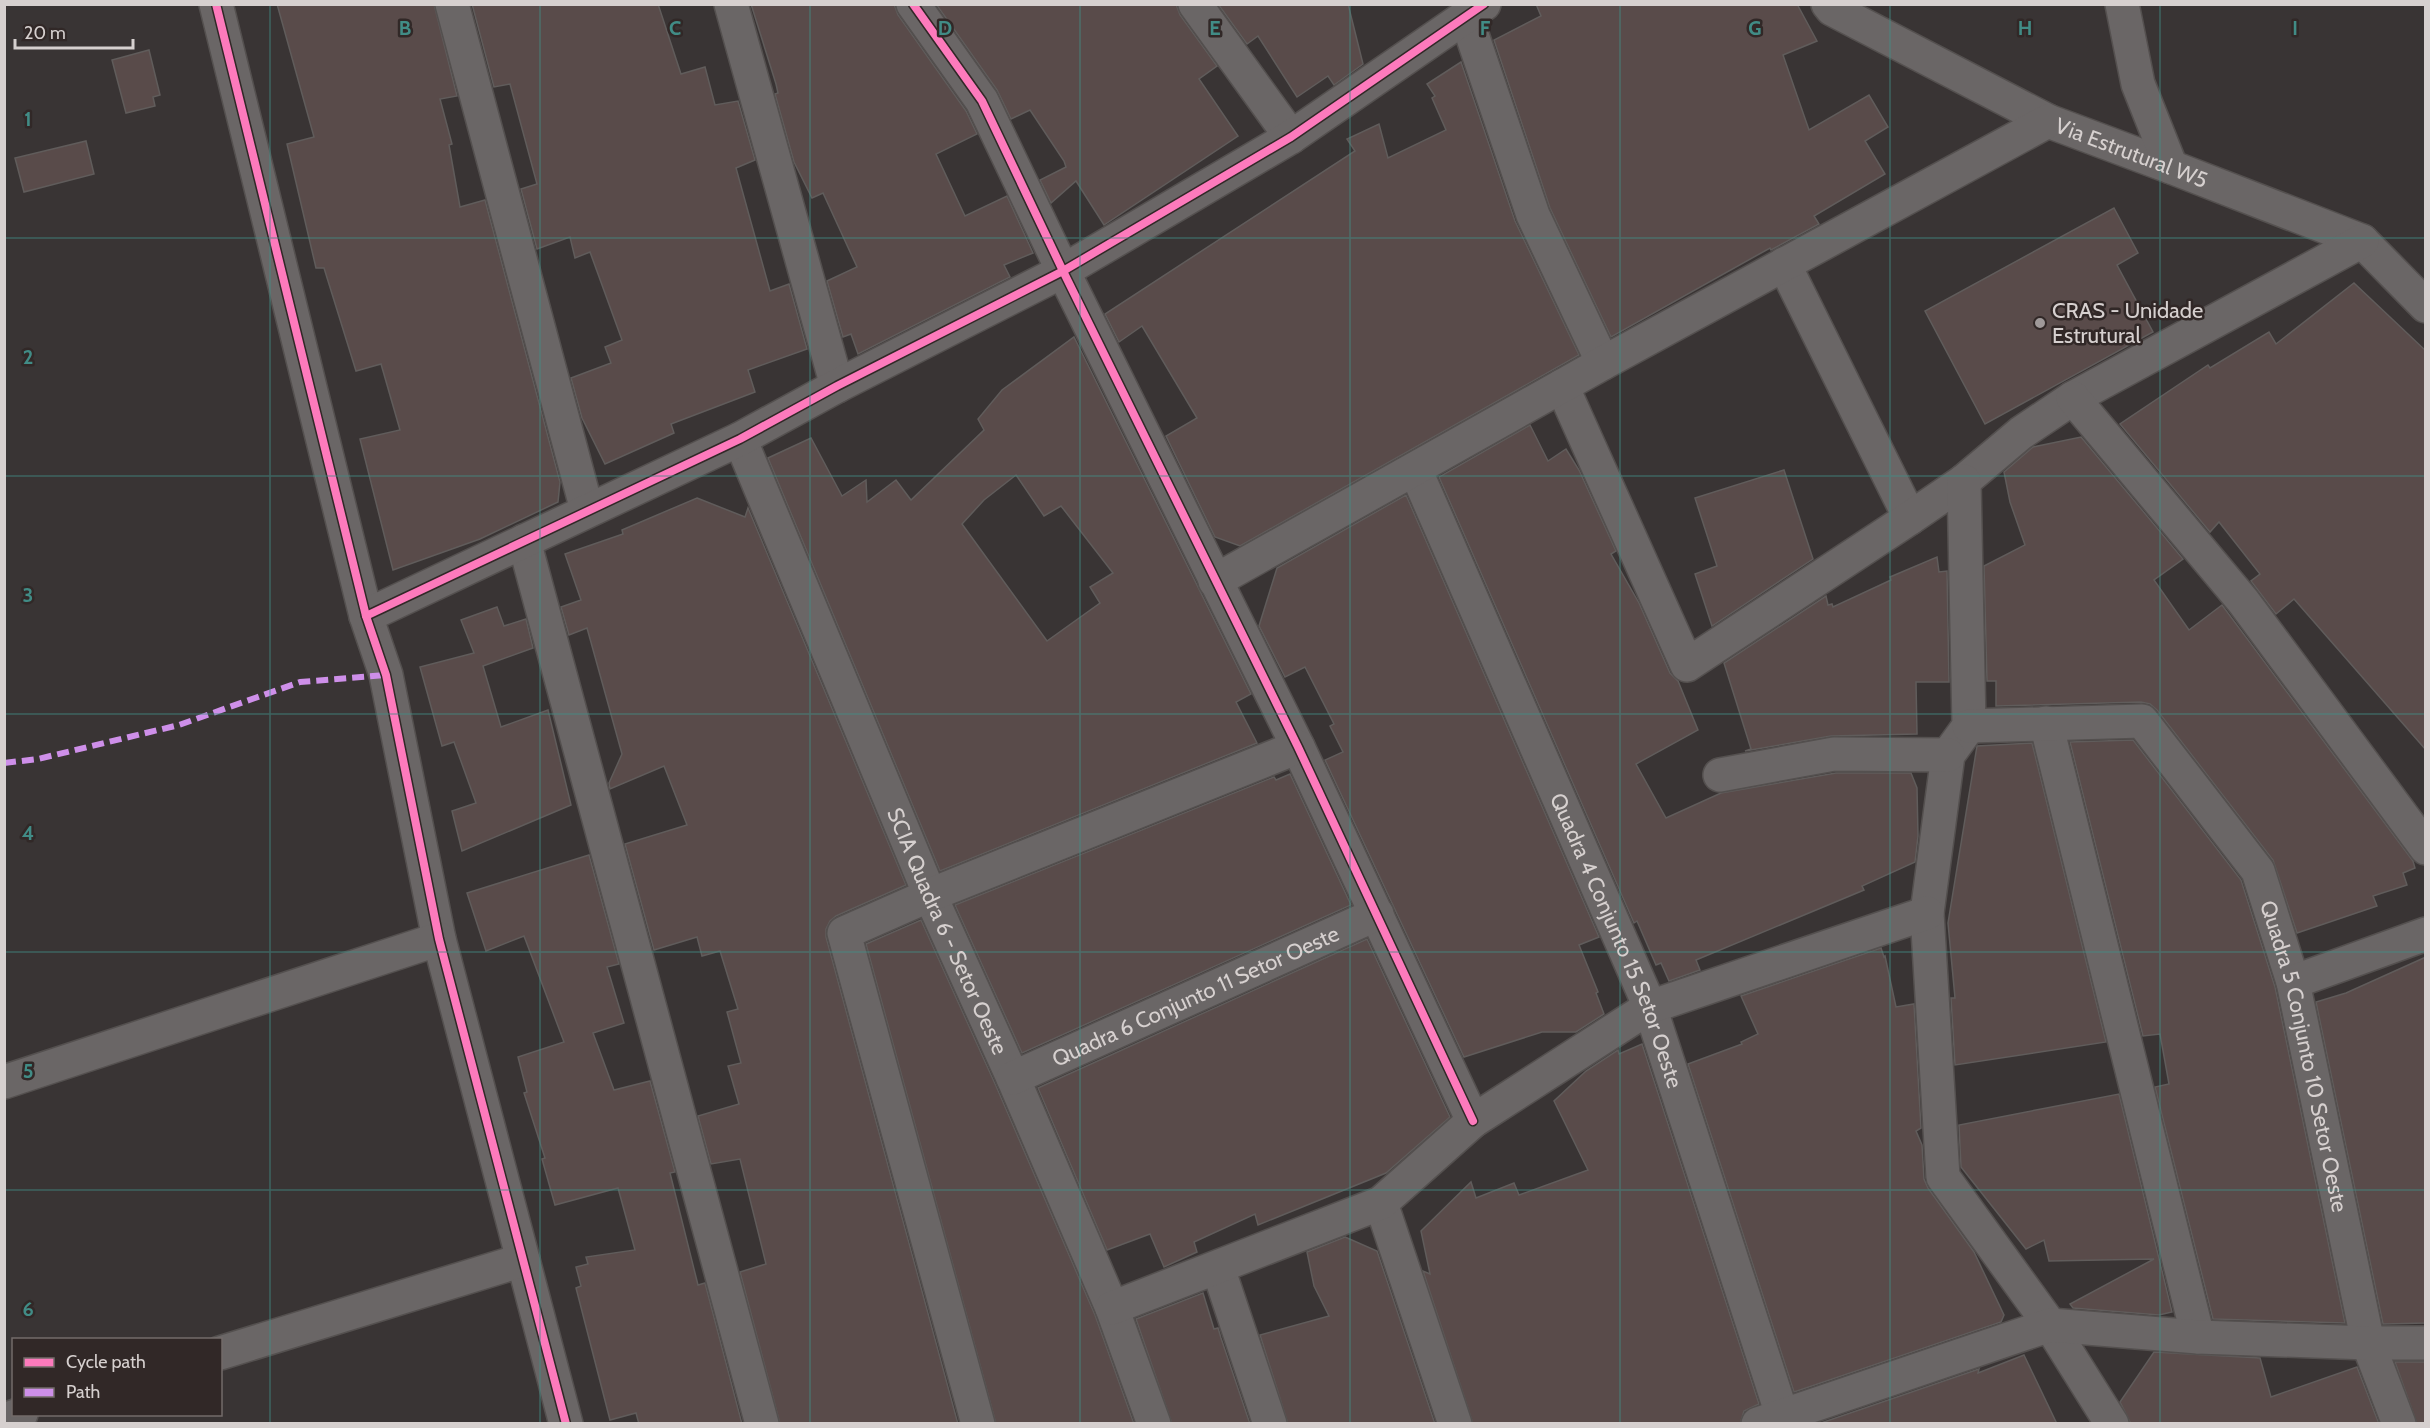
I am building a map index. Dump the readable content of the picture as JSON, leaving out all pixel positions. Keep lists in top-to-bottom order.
{
  "streets": {
    "street": [
      "Via Estrutural W5",
      "SCIA Quadra 6 - Setor Oeste",
      "Quadra 4 Conjunto 15 Setor Oeste",
      "Quadra 6 Conjunto 11 Setor Oeste",
      "Quadra 5 Conjunto 10 Setor Oeste"
    ]
  },
  "crossings": [
    ["SCIA Quadra 6 - Setor Oeste", "Quadra 6 Conjunto 11 Setor Oeste"]
  ],
  "places": ["CRAS - Unidade Estrutural"],
  "legend": ["Cycle path", "Path"],
  "scale_bar": "20 m",
  "grid": {
    "columns": [
      "B",
      "C",
      "D",
      "E",
      "F",
      "G",
      "H",
      "I"
    ],
    "rows": [
      "1",
      "2",
      "3",
      "4",
      "5",
      "6"
    ]
  }
}
